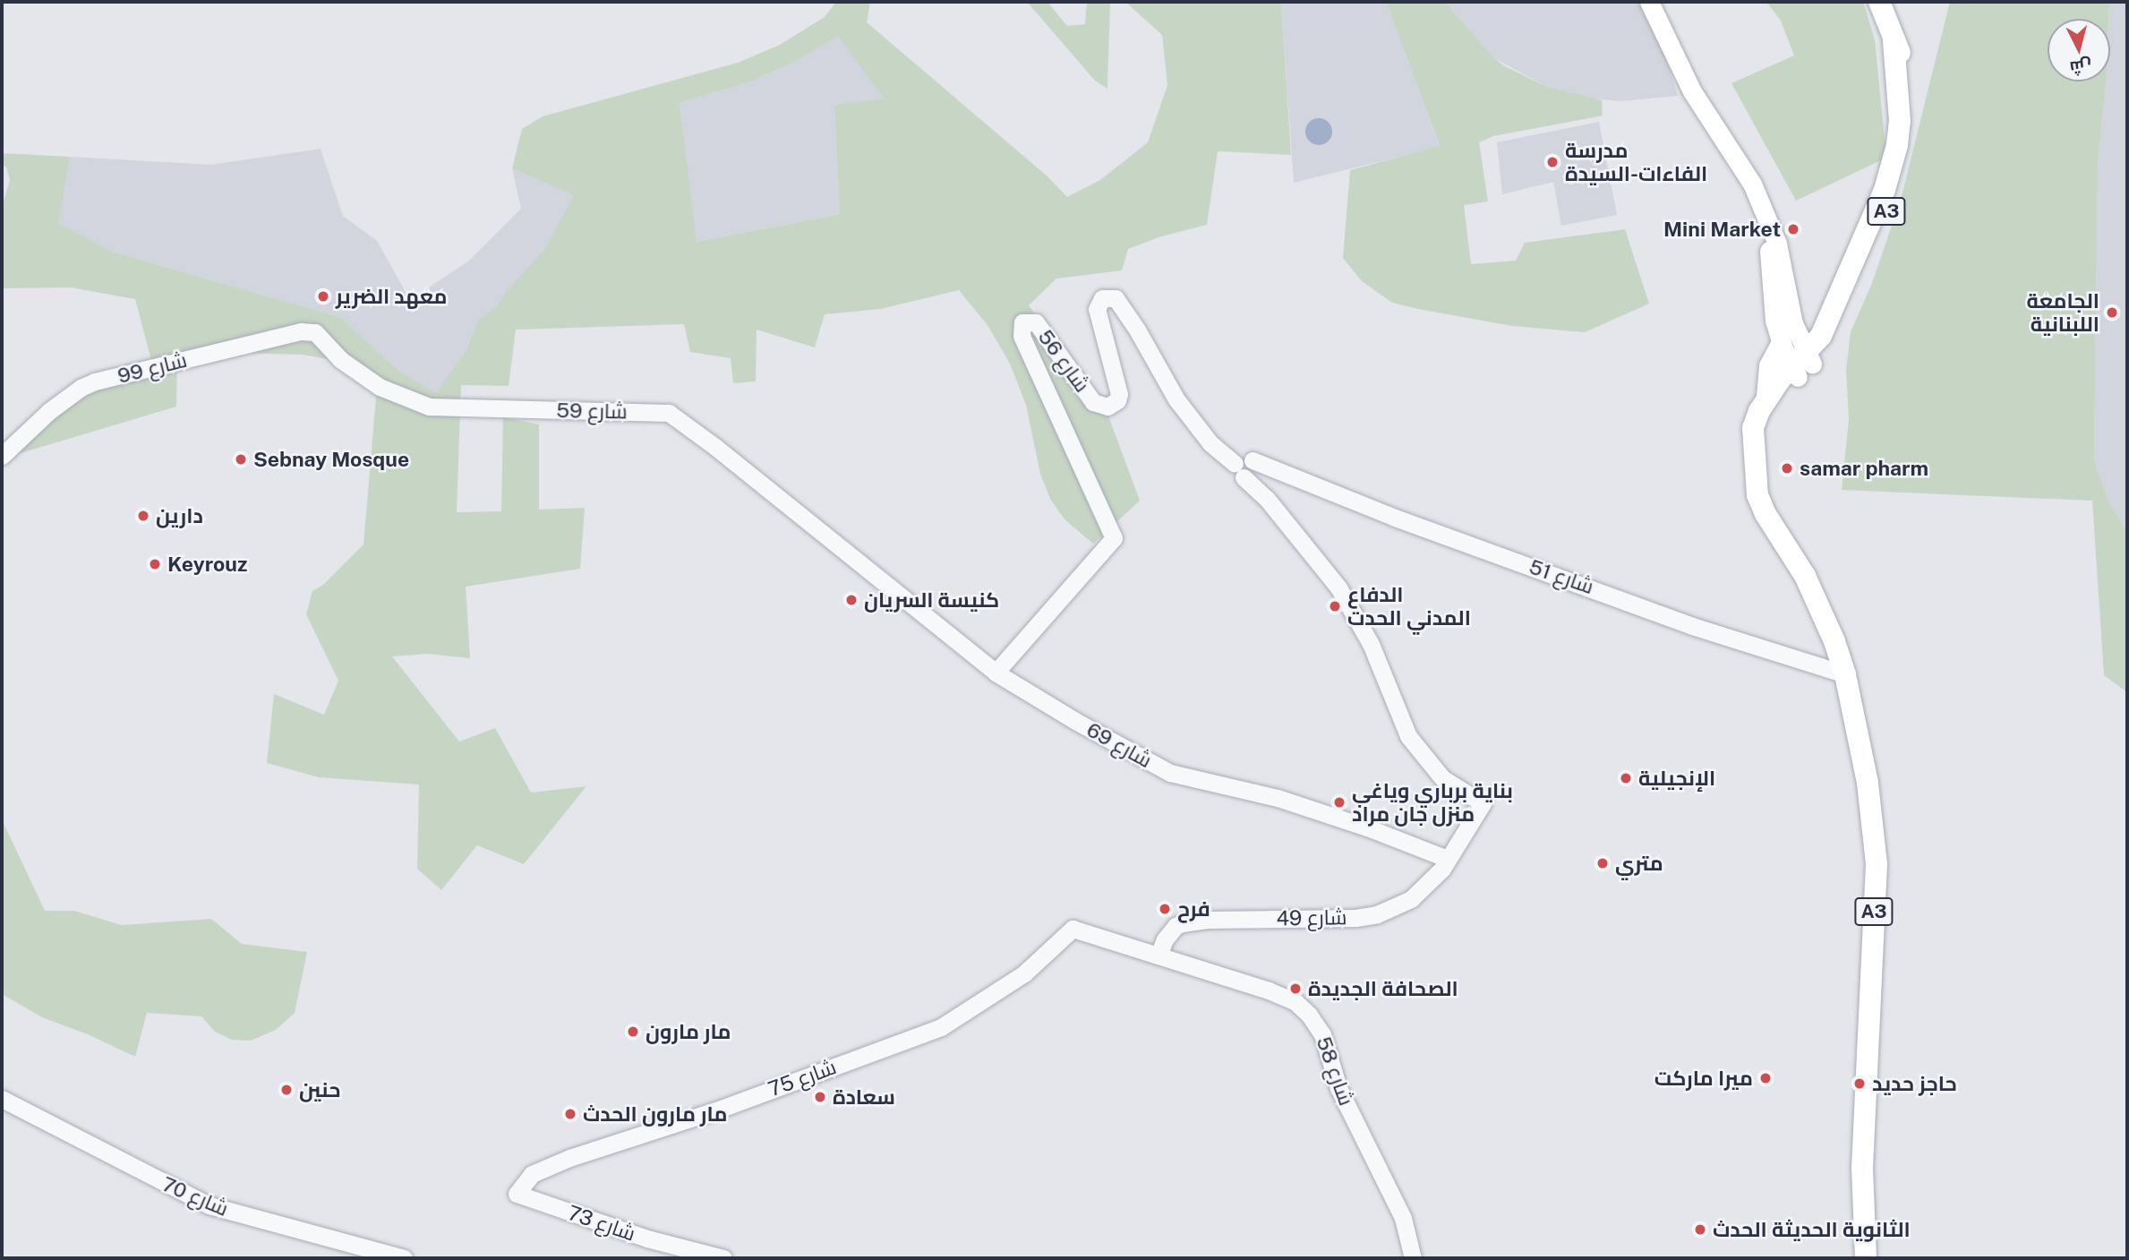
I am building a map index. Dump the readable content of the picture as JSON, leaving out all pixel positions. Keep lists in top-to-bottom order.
{
  "streets": {
    "highway": ["A3"],
    "street": [
      "شارع 56",
      "شارع 99",
      "شارع 59",
      "شارع 51",
      "شارع 69",
      "شارع 49",
      "شارع 58",
      "شارع 75",
      "شارع 70",
      "شارع 73"
    ]
  },
  "crossings": [
    ["A3", "شارع 51"],
    ["شارع 56", "شارع 51"],
    ["شارع 56", "شارع 69"],
    ["شارع 99", "شارع 59"],
    ["شارع 59", "شارع 69"],
    ["شارع 69", "شارع 49"],
    ["شارع 49", "شارع 58"],
    ["شارع 58", "شارع 75"],
    ["شارع 75", "شارع 73"]
  ],
  "places": [
    "مدرسة الفاءات-السيدة",
    "Mini Market",
    "معهد الضرير",
    "الجامعة اللبنانية",
    "Sebnay Mosque",
    "samar pharm",
    "دارين",
    "Keyrouz",
    "كنيسة السريان",
    "الدفاع المدني الحدت",
    "الإنجيلية",
    "بناية برباري وياغي منزل جان مراد",
    "متري",
    "فرح",
    "الصحافة الجديدة",
    "مار مارون",
    "ميرا ماركت",
    "حاجز حديد",
    "حنين",
    "سعادة",
    "مار مارون الحدث",
    "الثانوية الحديثة الحدث"
  ],
  "north": "bottom"
}
